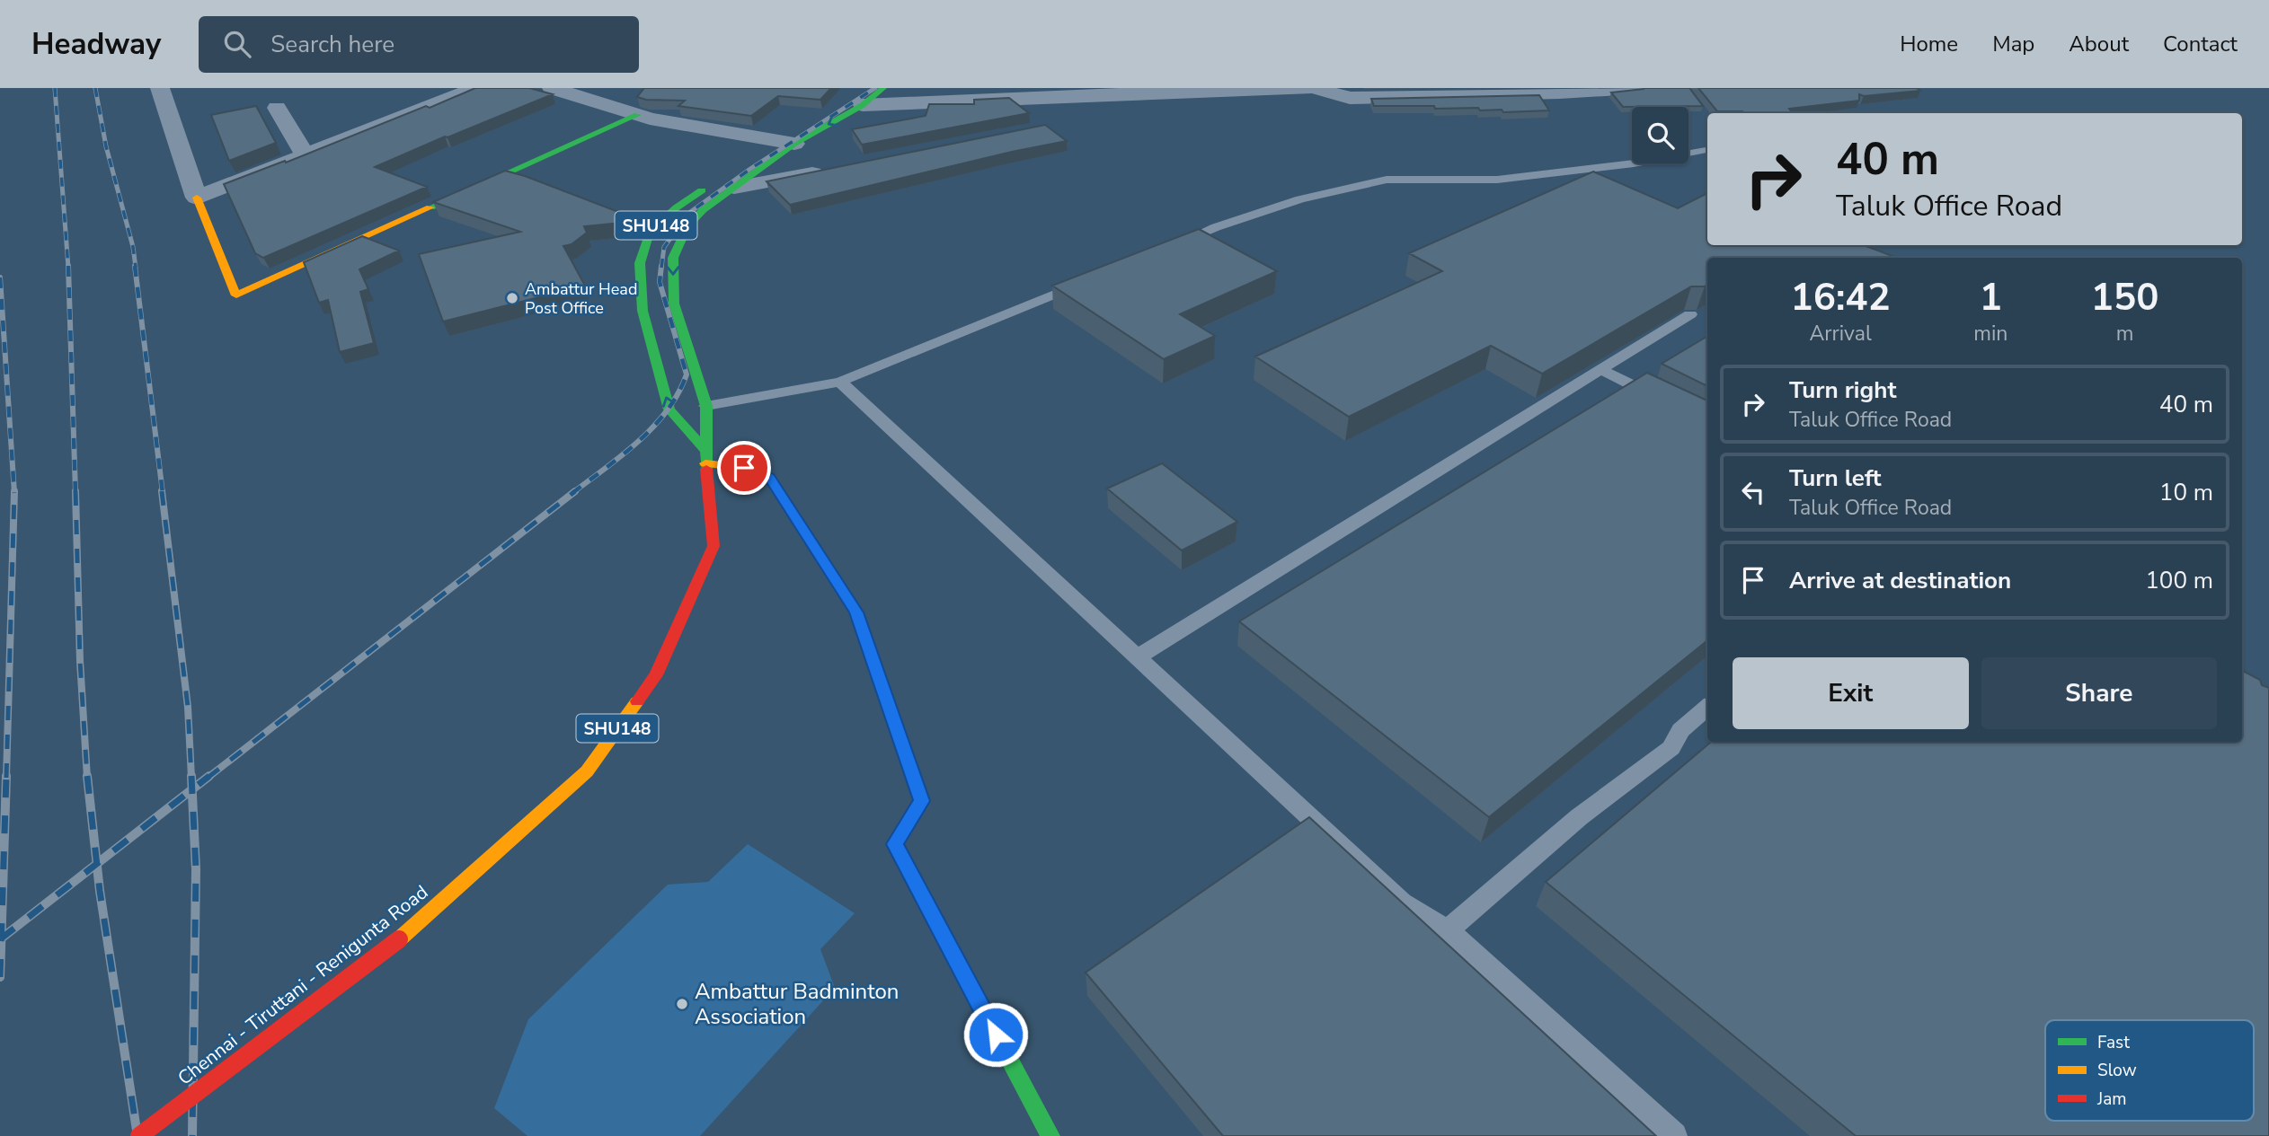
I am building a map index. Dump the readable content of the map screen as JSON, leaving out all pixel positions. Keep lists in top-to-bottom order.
{
  "streets": {
    "main road": ["SHU148", "Chennai - Tiruttani - Renigunta Road"]
  },
  "places": ["Ambattur Head Post Office", "Ambattur Badminton Association"],
  "legend": ["Fast", "Slow", "Jam"],
  "page": {
    "header": "Headway",
    "search": "Search here",
    "nav": [
      "Home",
      "Map",
      "About",
      "Contact"
    ],
    "turn": ["40 m", "Taluk Office Road"],
    "eta": [
      "16:42",
      "Arrival",
      "1",
      "min",
      "150",
      "m"
    ],
    "list": [
      {
        "name": "Turn right",
        "note": "Taluk Office Road",
        "value": "40 m"
      },
      {
        "name": "Turn left",
        "note": "Taluk Office Road",
        "value": "10 m"
      },
      {
        "name": "Arrive at destination",
        "value": "100 m"
      }
    ],
    "buttons": ["Exit", "Share"]
  }
}
